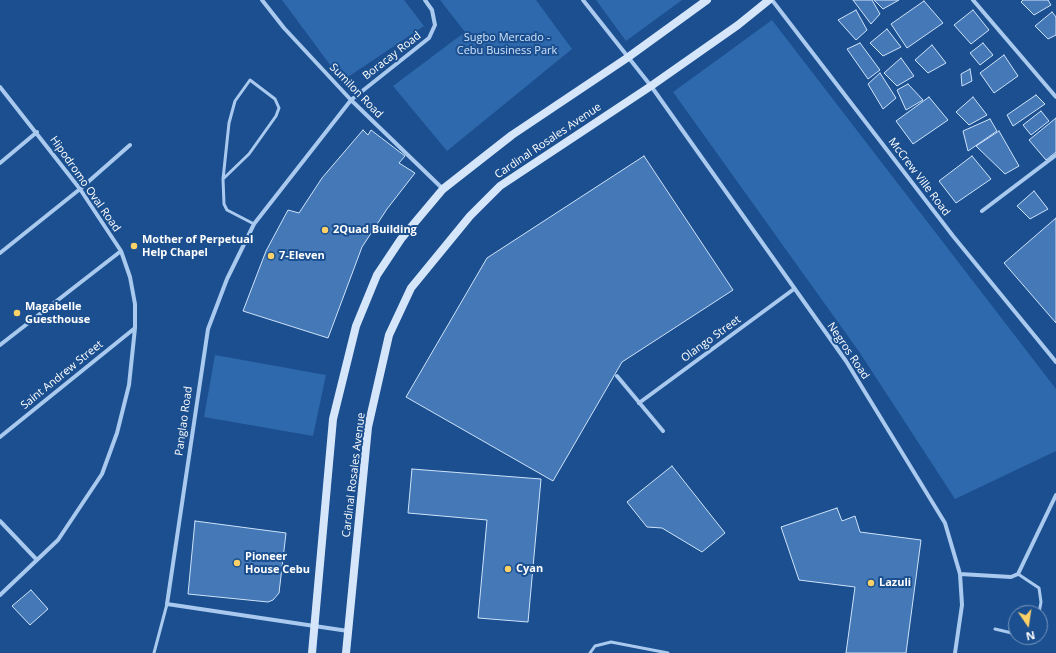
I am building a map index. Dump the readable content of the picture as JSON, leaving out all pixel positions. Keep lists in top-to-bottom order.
{
  "streets": {
    "main road": ["Cardinal Rosales Avenue"],
    "street": [
      "Boracay Road",
      "Sumilon Road",
      "McCrew Ville Road",
      "Hipodromo Oval Road",
      "Olango Street",
      "Negros Road",
      "Saint Andrew Street",
      "Panglao Road"
    ]
  },
  "crossings": [
    ["Boracay Road", "Sumilon Road"],
    ["Boracay Road", "Panglao Road"],
    ["Sumilon Road", "Cardinal Rosales Avenue"],
    ["Sumilon Road", "Panglao Road"],
    ["Cardinal Rosales Avenue", "Negros Road"],
    ["Hipodromo Oval Road", "Saint Andrew Street"],
    ["Olango Street", "Negros Road"]
  ],
  "parks": ["Sugbo Mercado - Cebu Business Park"],
  "places": [
    "2Quad Building",
    "Mother of Perpetual Help Chapel",
    "7-Eleven",
    "Magabelle Guesthouse",
    "Pioneer House Cebu",
    "Cyan",
    "Lazuli"
  ],
  "north": "bottom"
}
